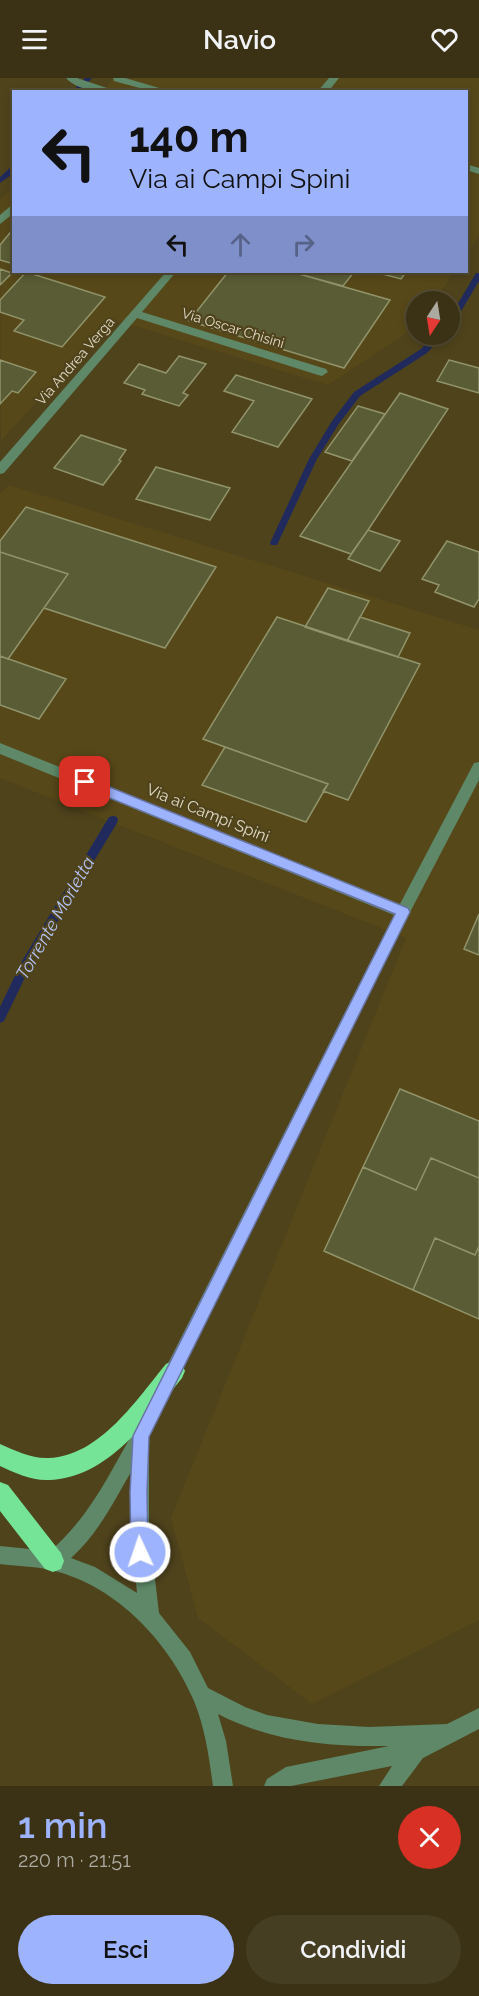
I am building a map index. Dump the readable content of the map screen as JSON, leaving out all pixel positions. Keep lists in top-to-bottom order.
{
  "streets": {
    "street": ["Via Oscar Chisini", "Via Andrea Verga", "Via ai Campi Spini"]
  },
  "crossings": [
    ["Via Oscar Chisini", "Via Andrea Verga"]
  ],
  "water": ["Torrente Morletta"],
  "north": "bottom",
  "page": {
    "header": "Navio",
    "turn": ["140 m", "Via ai Campi Spini"],
    "heading": ["1 min", "220 m · 21:51"],
    "buttons": ["Esci", "Condividi"]
  }
}
